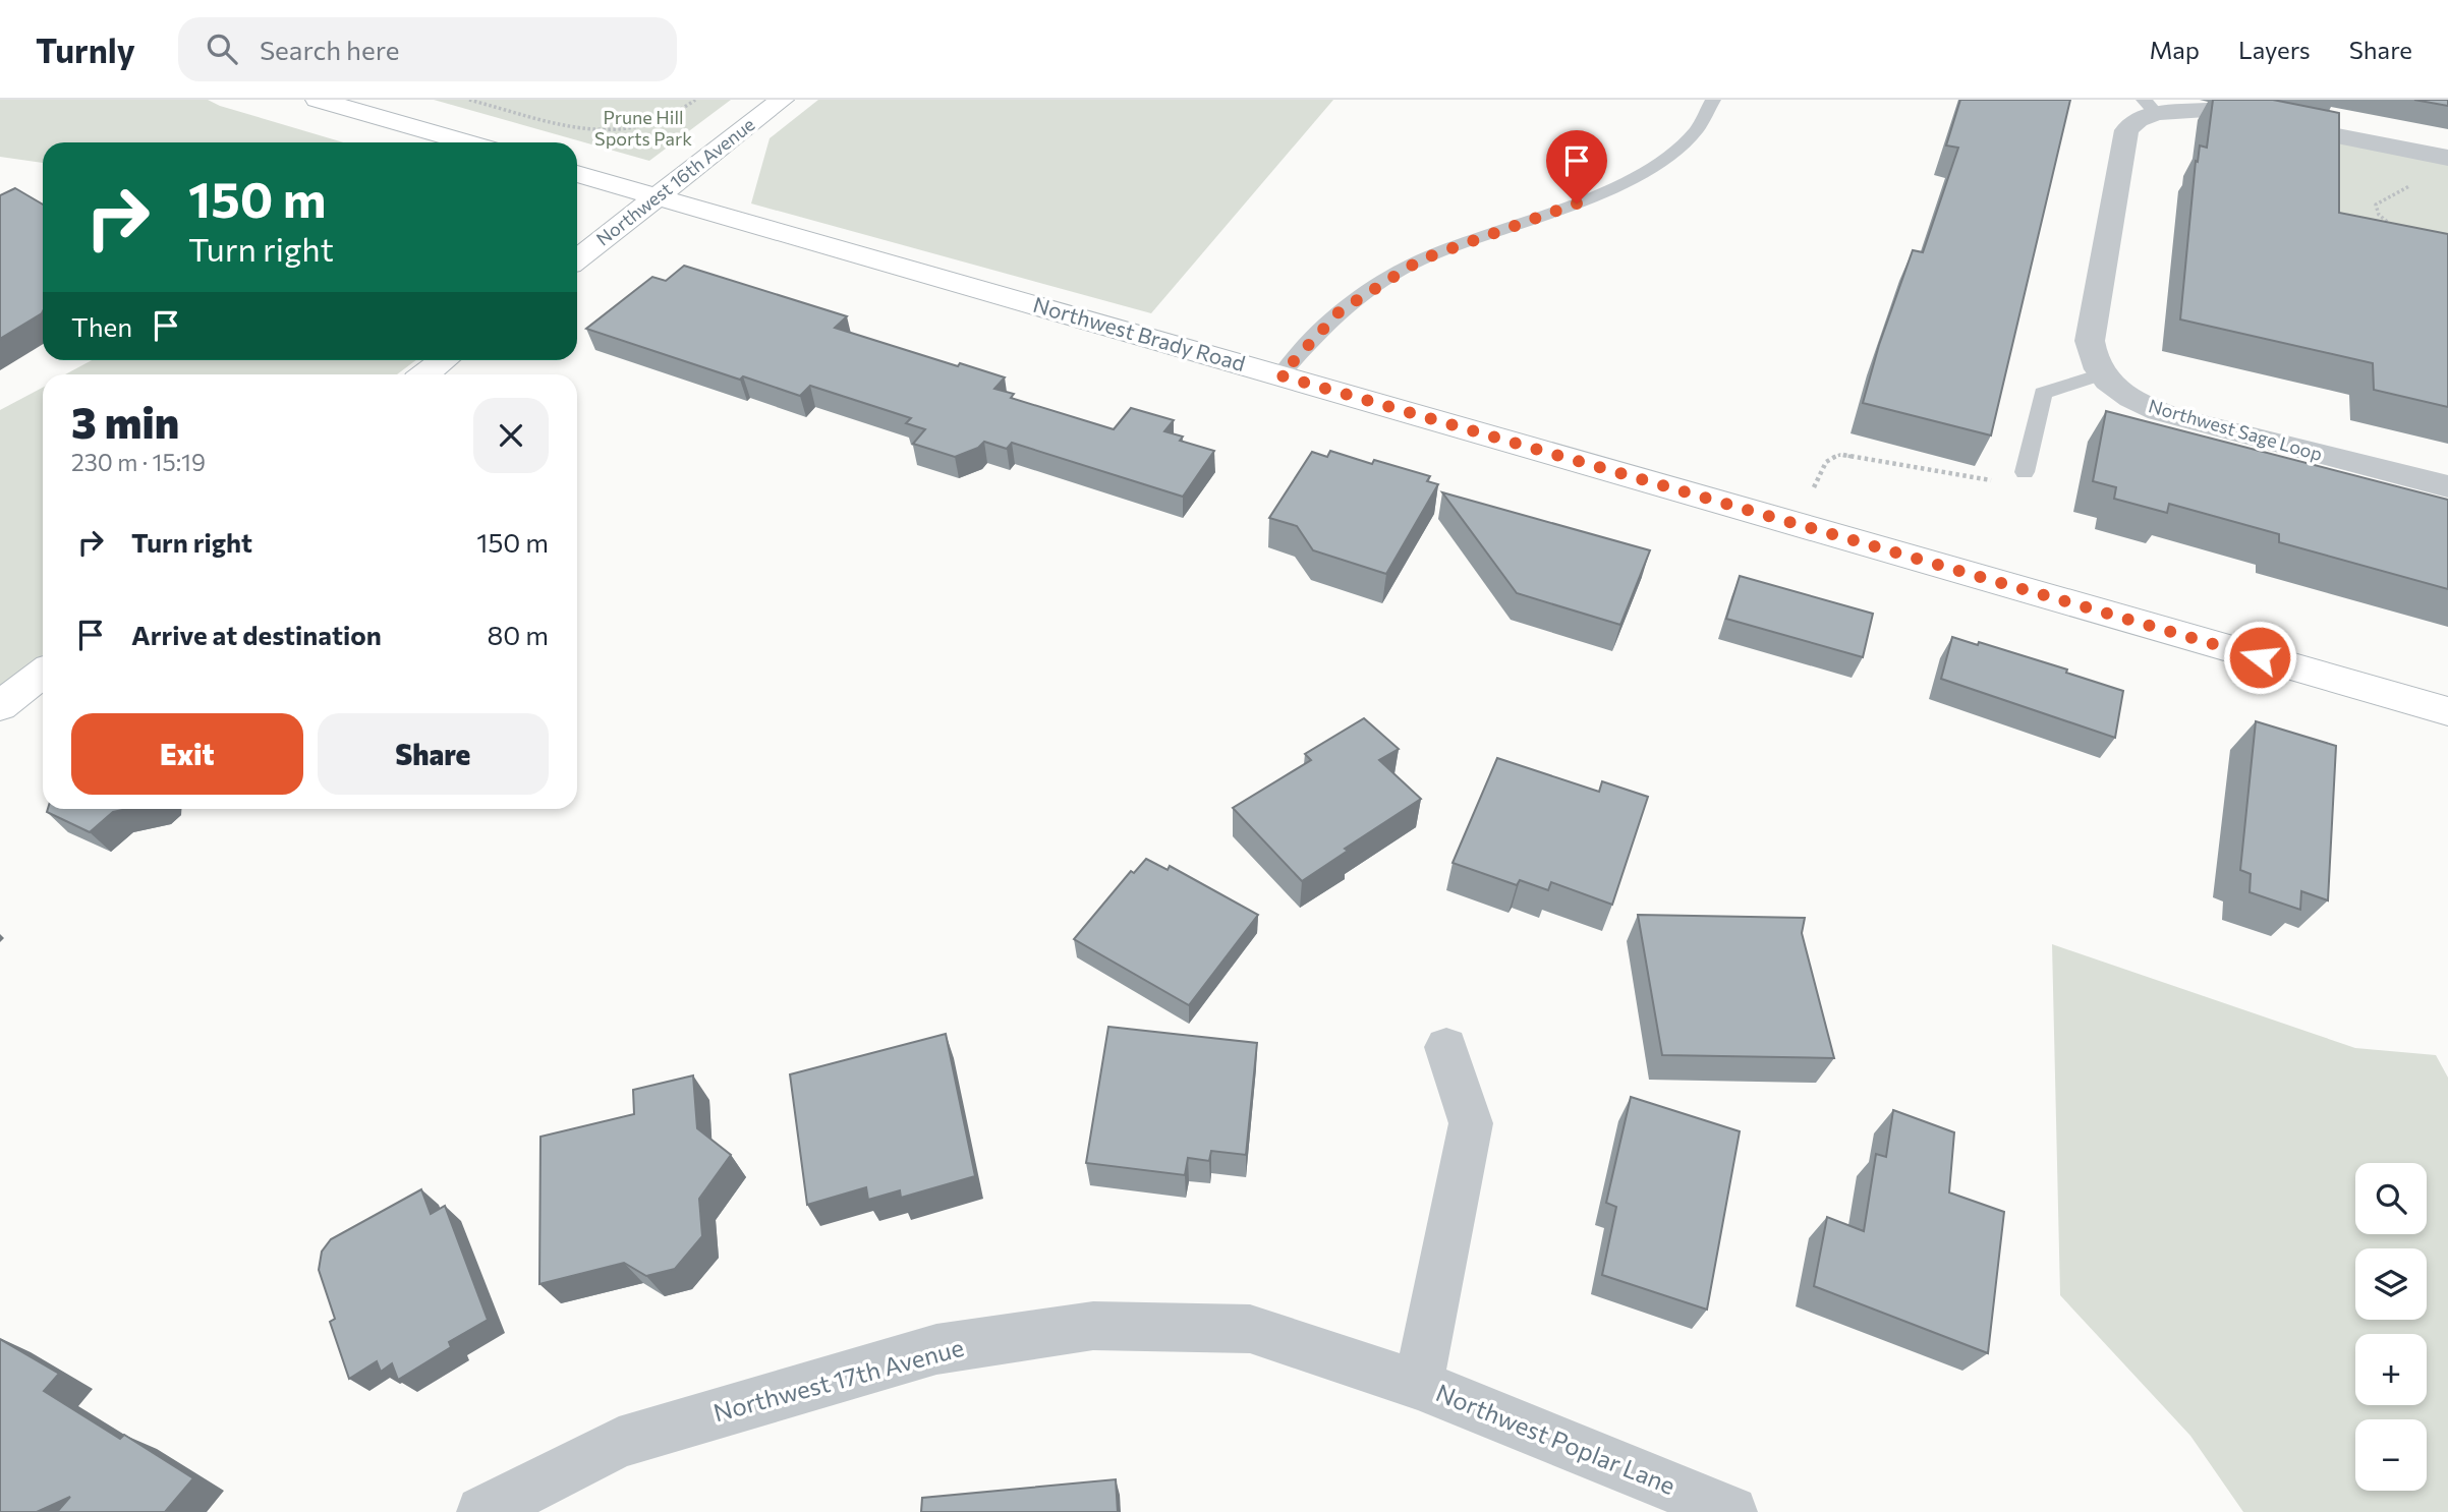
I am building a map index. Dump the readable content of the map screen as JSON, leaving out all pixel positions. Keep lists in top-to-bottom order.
{
  "streets": {
    "main road": ["Northwest 16th Avenue", "Northwest Brady Road"],
    "street": ["Northwest Sage Loop", "Northwest 17th Avenue", "Northwest Poplar Lane"]
  },
  "crossings": [
    ["Northwest 16th Avenue", "Northwest Brady Road"],
    ["Northwest 17th Avenue", "Northwest Poplar Lane"]
  ],
  "parks": ["Prune Hill Sports Park"],
  "page": {
    "header": "Turnly",
    "search": "Search here",
    "nav": ["Map", "Layers", "Share"],
    "turn": ["150 m", "Turn right"],
    "then": "Then",
    "heading": ["3 min", "230 m · 15:19"],
    "list": [
      {
        "name": "Turn right",
        "value": "150 m"
      },
      {
        "name": "Arrive at destination",
        "value": "80 m"
      }
    ],
    "buttons": ["Exit", "Share"],
    "map_buttons": ["+", "−"]
  }
}
